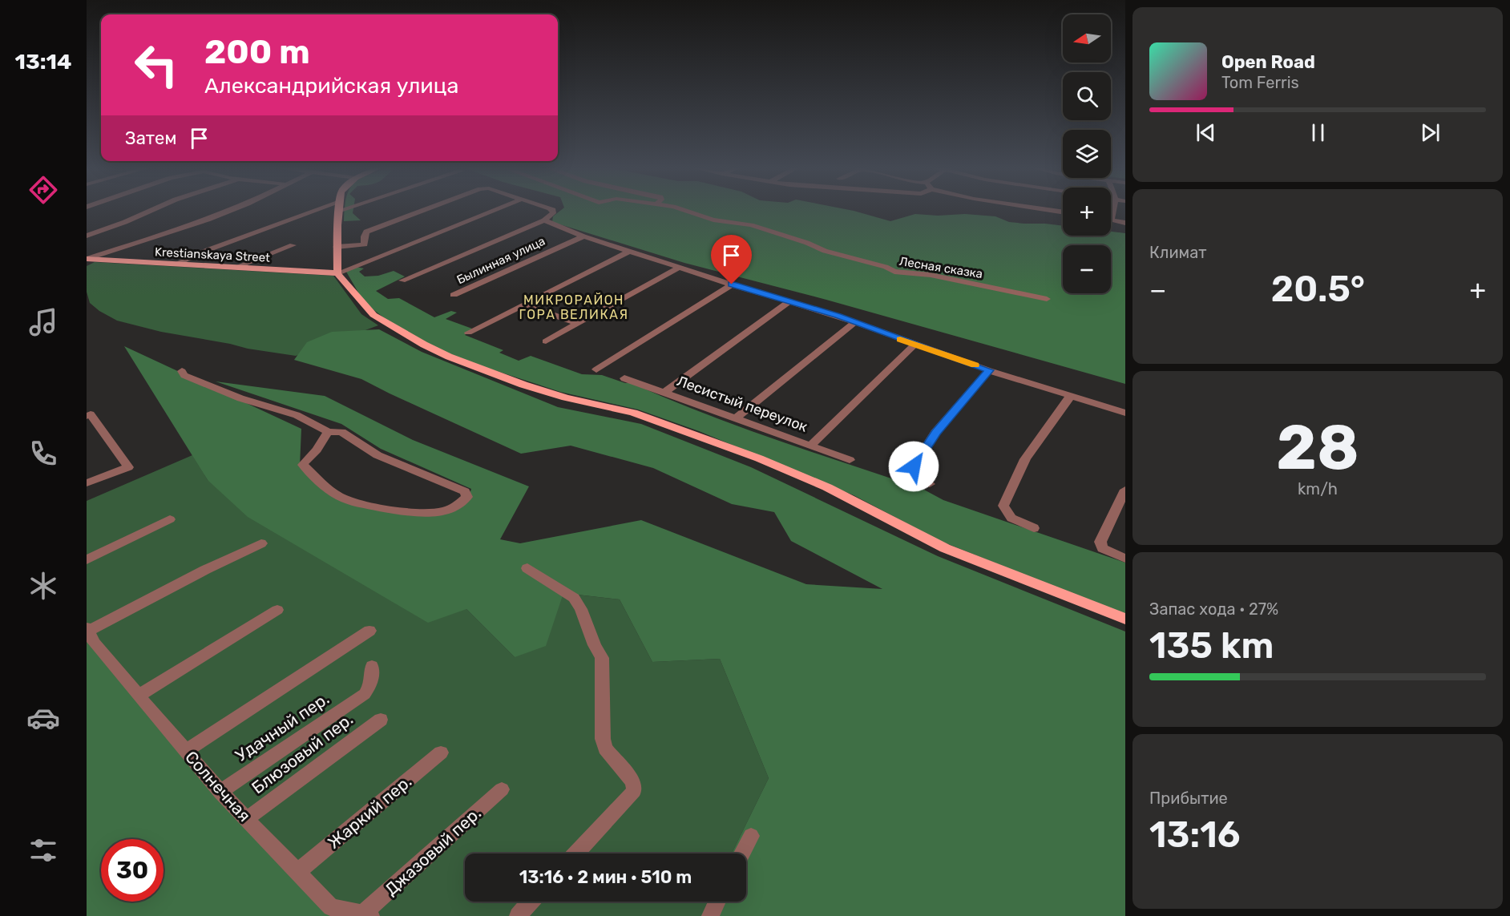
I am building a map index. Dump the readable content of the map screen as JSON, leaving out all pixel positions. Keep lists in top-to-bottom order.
{
  "streets": {
    "main road": ["Krestianskaya Street"],
    "street": [
      "Былинная улица",
      "Лесная сказка",
      "Лесистый переулок",
      "Удачный пер.",
      "Блюзовый пер.",
      "Солнечная",
      "Жаркий пер.",
      "Джазовый пер."
    ]
  },
  "crossings": [
    ["Удачный пер.", "Солнечная"],
    ["Блюзовый пер.", "Солнечная"],
    ["Солнечная", "Жаркий пер."],
    ["Солнечная", "Джазовый пер."]
  ],
  "districts": ["МИКРОРАЙОН ГОРА ВЕЛИКАЯ"],
  "north": "left",
  "page": {
    "tabs": "13:14",
    "map_buttons": ["+", "−"],
    "turn": ["200 m", "Александрийская улица"],
    "song": ["Open Road", "Tom Ferris"],
    "then": "Затем",
    "tile": [
      "Климат",
      ["28", "km/h"],
      ["Запас хода · 27%", "135 km"],
      ["Прибытие", "13:16"]
    ],
    "heat": ["−", "20.5°", "+"],
    "limit": "30",
    "trip": "13:16 · 2 мин · 510 m"
  }
}
